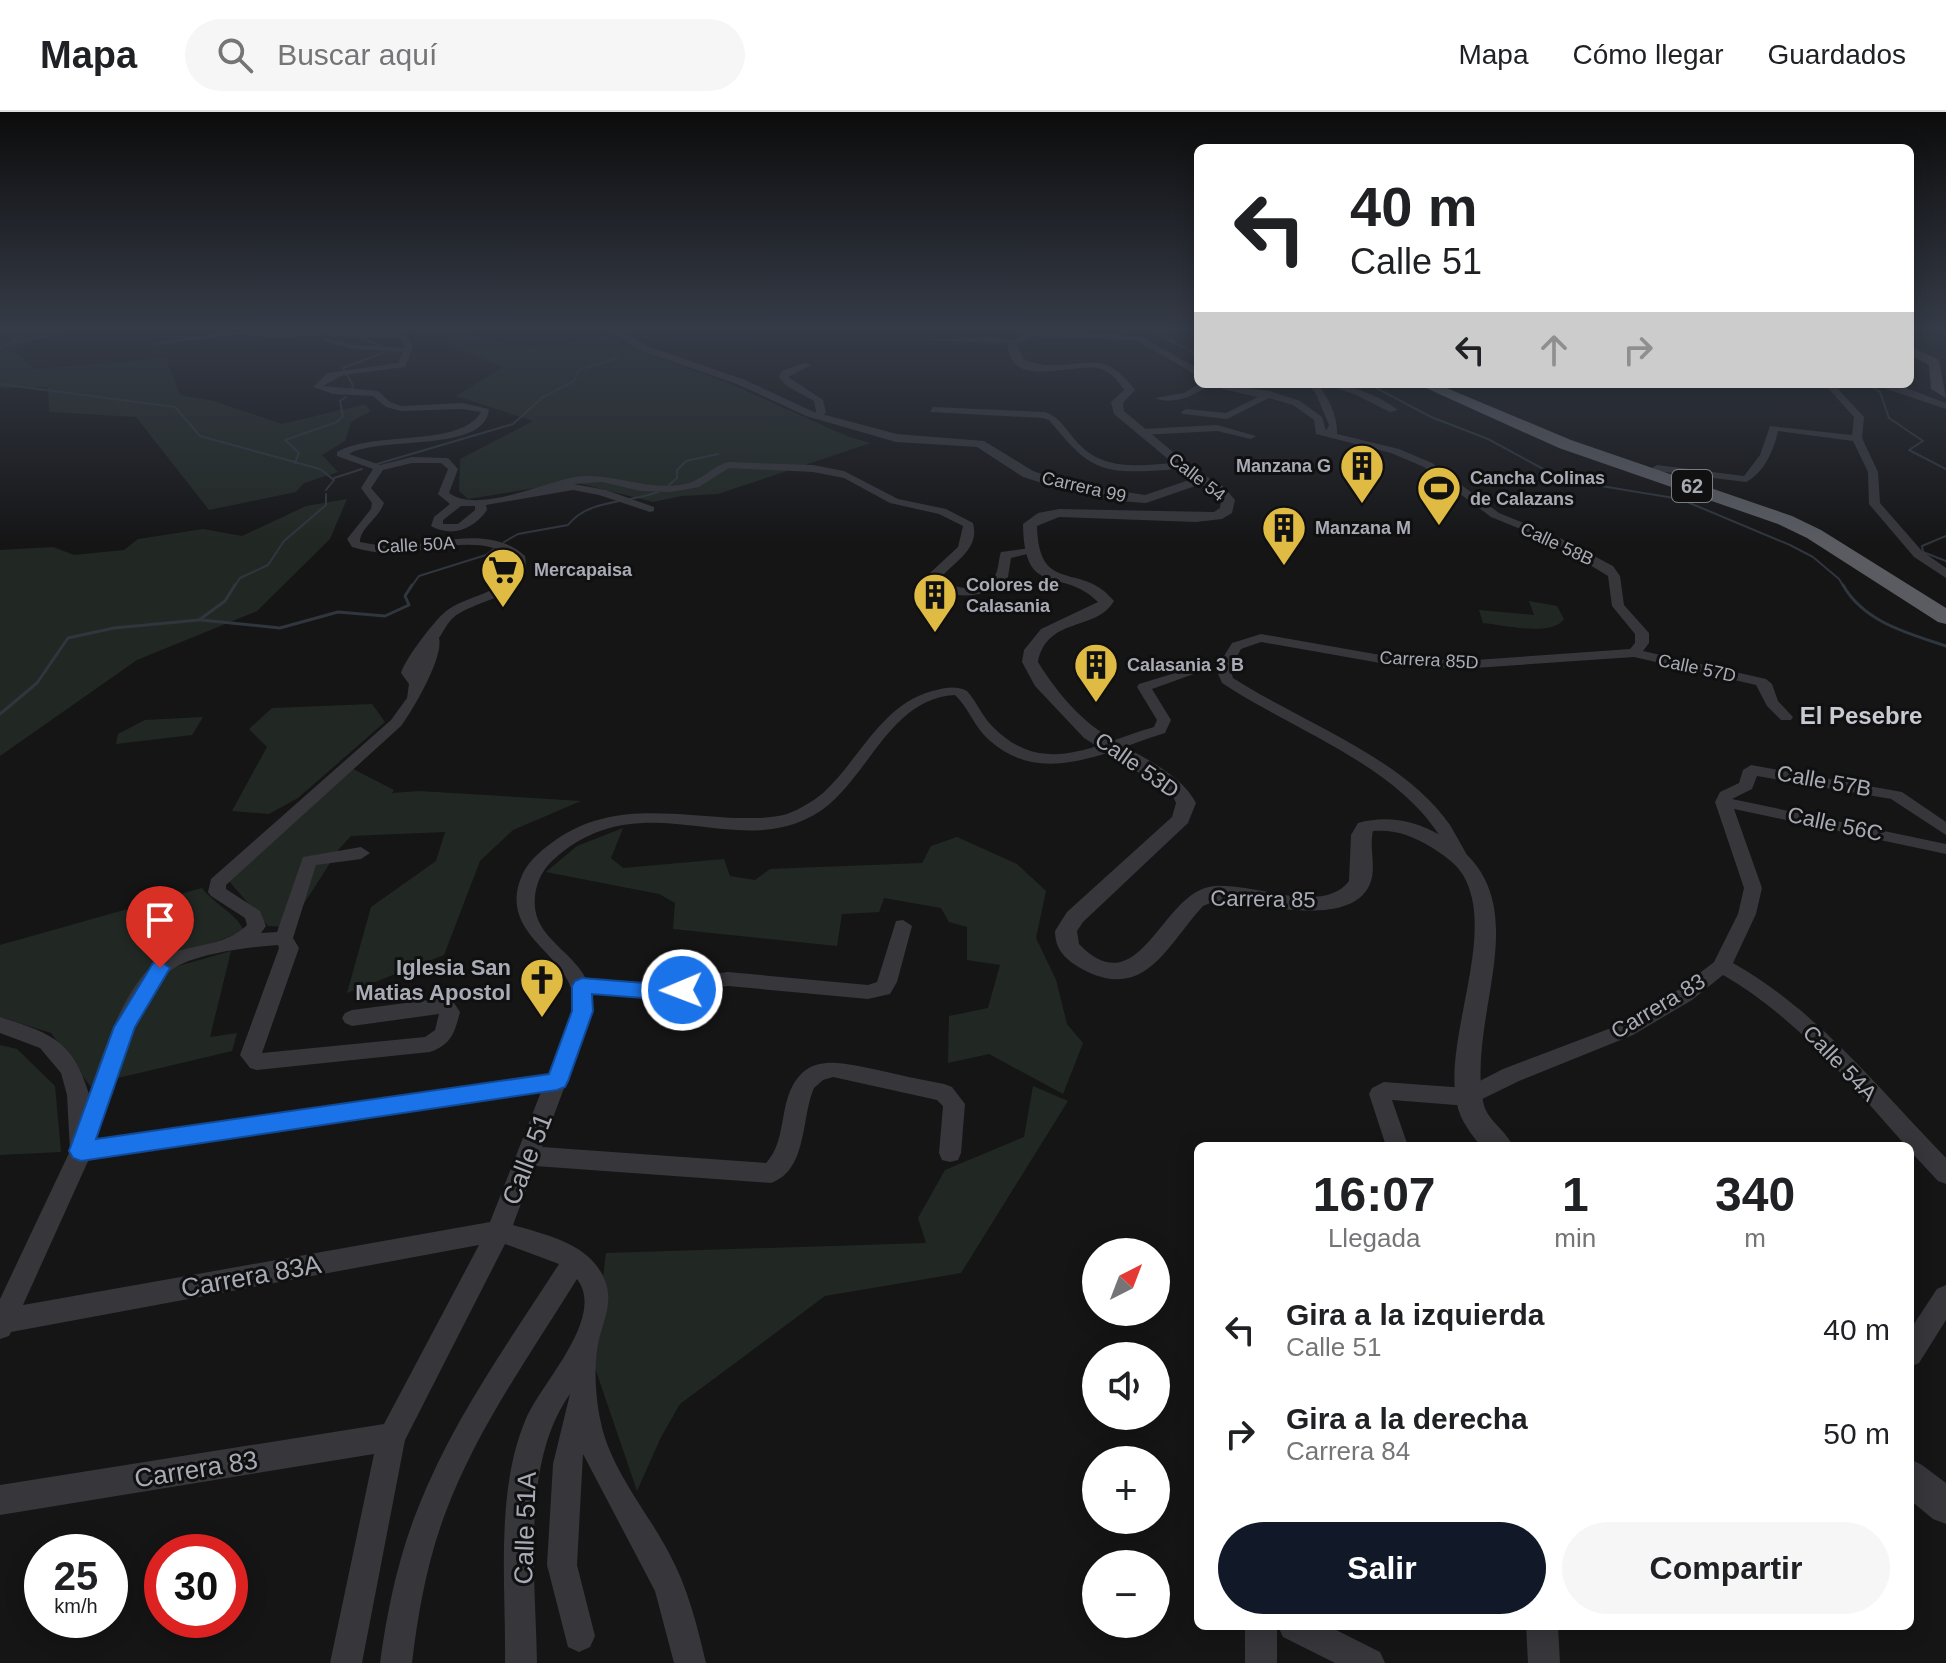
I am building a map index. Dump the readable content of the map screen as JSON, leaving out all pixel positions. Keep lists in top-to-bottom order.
{
  "streets": {
    "highway": ["62"],
    "street": [
      "Calle 54",
      "Carrera 99",
      "Calle 58B",
      "Calle 50A",
      "Carrera 85D",
      "Calle 57D",
      "Calle 53D",
      "Calle 57B",
      "Calle 56C",
      "Carrera 85",
      "Carrera 83",
      "Calle 54A",
      "Calle 51",
      "Carrera 83A",
      "Calle 51A"
    ]
  },
  "crossings": [
    ["Calle 54", "Carrera 99"],
    ["Calle 54", "Calle 53D"],
    ["Calle 58B", "Carrera 85D"],
    ["Calle 58B", "Calle 57D"],
    ["Carrera 85D", "Calle 57D"],
    ["Carrera 85D", "Carrera 85"],
    ["Calle 53D", "Carrera 85"],
    ["Calle 57B", "Calle 56C"],
    ["Calle 57B", "Carrera 83"],
    ["Calle 56C", "Carrera 83"],
    ["Carrera 83", "Calle 54A"],
    ["Carrera 83", "Calle 51"],
    ["Calle 51", "Carrera 83A"]
  ],
  "districts": ["El Pesebre"],
  "places": {
    "building": [
      "Manzana G",
      "Manzana M",
      "Colores de Calasania",
      "Calasania 3 B"
    ],
    "sports": ["Cancha Colinas de Calazans"],
    "supermarket": ["Mercapaisa"],
    "church": ["Iglesia San Matias Apostol"]
  },
  "north": "top right",
  "page": {
    "header": "Mapa",
    "search": "Buscar aquí",
    "nav": ["Mapa", "Cómo llegar", "Guardados"],
    "turn": ["40 m", "Calle 51"],
    "eta": [
      "16:07",
      "Llegada",
      "1",
      "min",
      "340",
      "m"
    ],
    "map_buttons": ["+", "−"],
    "list": [
      {
        "name": "Gira a la izquierda",
        "note": "Calle 51",
        "value": "40 m"
      },
      {
        "name": "Gira a la derecha",
        "note": "Carrera 84",
        "value": "50 m"
      }
    ],
    "buttons": ["Salir", "Compartir"],
    "speed": "25 km/h",
    "limit": "30"
  }
}
